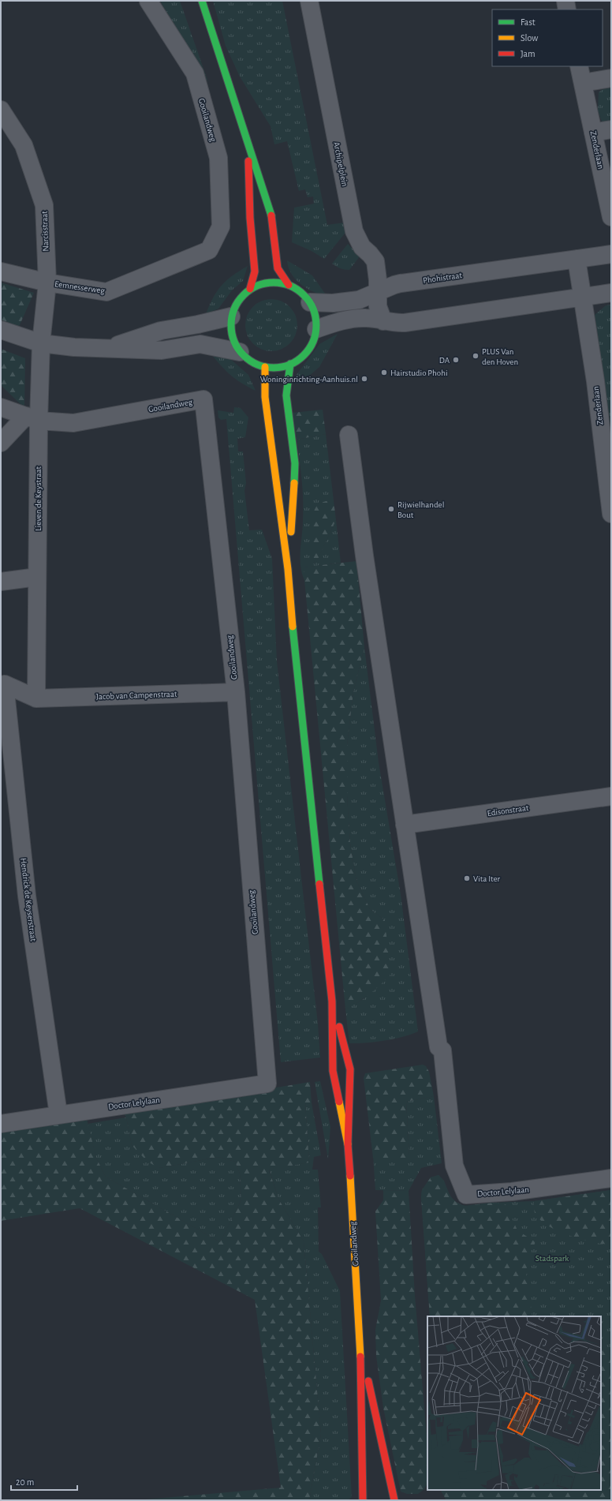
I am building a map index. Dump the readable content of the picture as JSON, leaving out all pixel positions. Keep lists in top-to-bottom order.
{
  "streets": {
    "main road": ["Gooilandweg"],
    "street": [
      "Zenderlaan",
      "Archipelplein",
      "Narcisstraat",
      "Phohistraat",
      "Eemnesserweg",
      "Lieven de Keystraat",
      "Jacob van Campenstraat",
      "Edisonstraat",
      "Hendrick de Keyserstraat",
      "Doctor Lelylaan"
    ]
  },
  "crossings": [
    ["Gooilandweg", "Phohistraat"],
    ["Gooilandweg", "Eemnesserweg"],
    ["Gooilandweg", "Lieven de Keystraat"],
    ["Gooilandweg", "Jacob van Campenstraat"],
    ["Gooilandweg", "Doctor Lelylaan"],
    ["Zenderlaan", "Phohistraat"],
    ["Archipelplein", "Phohistraat"],
    ["Narcisstraat", "Eemnesserweg"],
    ["Narcisstraat", "Lieven de Keystraat"],
    ["Lieven de Keystraat", "Jacob van Campenstraat"],
    ["Edisonstraat", "Doctor Lelylaan"],
    ["Hendrick de Keyserstraat", "Doctor Lelylaan"]
  ],
  "parks": ["Stadspark"],
  "places": [
    "PLUS Van den Hoven",
    "DA",
    "Hairstudio Phohi",
    "Woninginrichting-Aanhuis.nl",
    "Rijwielhandel Bout",
    "Vita Iter"
  ],
  "legend": ["Fast", "Slow", "Jam"],
  "scale_bar": "20 m"
}
